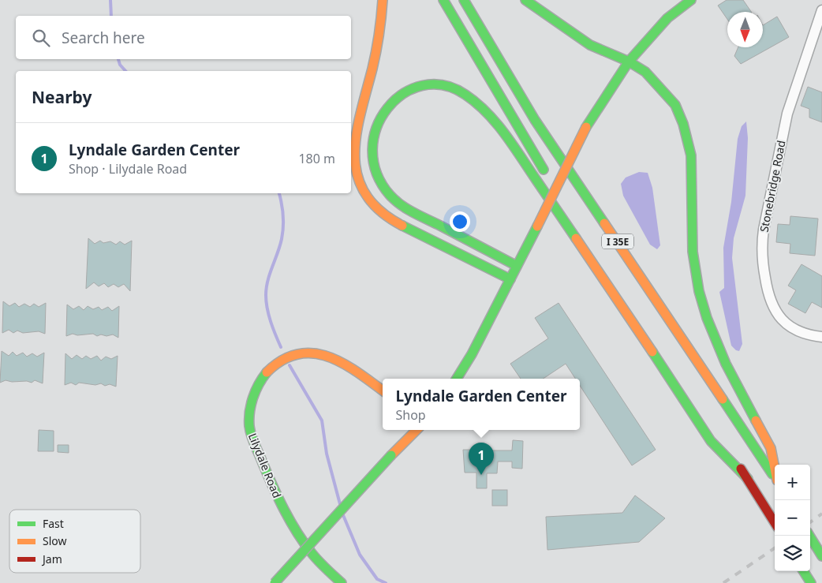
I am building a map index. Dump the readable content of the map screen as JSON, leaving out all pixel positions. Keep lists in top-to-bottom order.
{
  "streets": {
    "main road": ["I 35E", "Lilydale Road"],
    "street": ["Stonebridge Road"]
  },
  "legend": ["Fast", "Slow", "Jam"],
  "north": "bottom",
  "page": {
    "search": "Search here",
    "heading": "Nearby",
    "list": [
      {
        "mark": "1",
        "name": "Lyndale Garden Center",
        "note": "Shop · Lilydale Road",
        "value": "180 m"
      }
    ],
    "popup": ["Lyndale Garden Center", "Shop"],
    "pins": "1",
    "map_buttons": ["+", "−"]
  }
}
